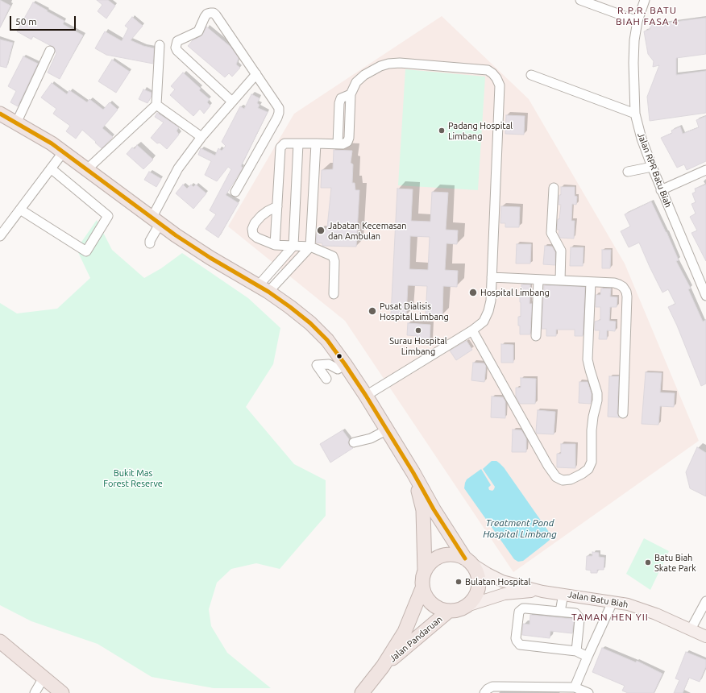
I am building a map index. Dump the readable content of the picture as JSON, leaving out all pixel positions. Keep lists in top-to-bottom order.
{
  "streets": {
    "highway": ["Jalan Pandaruan"],
    "main road": ["Jalan Batu Biah"],
    "street": ["Jalan RPR Batu Biah"]
  },
  "districts": ["R.P.R. BATU BIAH FASA 4", "TAMAN HEN YII"],
  "water": ["Treatment Pond Hospital Limbang"],
  "parks": ["Bukit Mas Forest Reserve"],
  "places": [
    "Padang Hospital Limbang",
    "Jabatan Kecemasan dan Ambulan",
    "Hospital Limbang",
    "Pusat Dialisis Hospital Limbang",
    "Surau Hospital Limbang",
    "Batu Biah Skate Park",
    "Bulatan Hospital"
  ],
  "scale_bar": "50 m"
}
